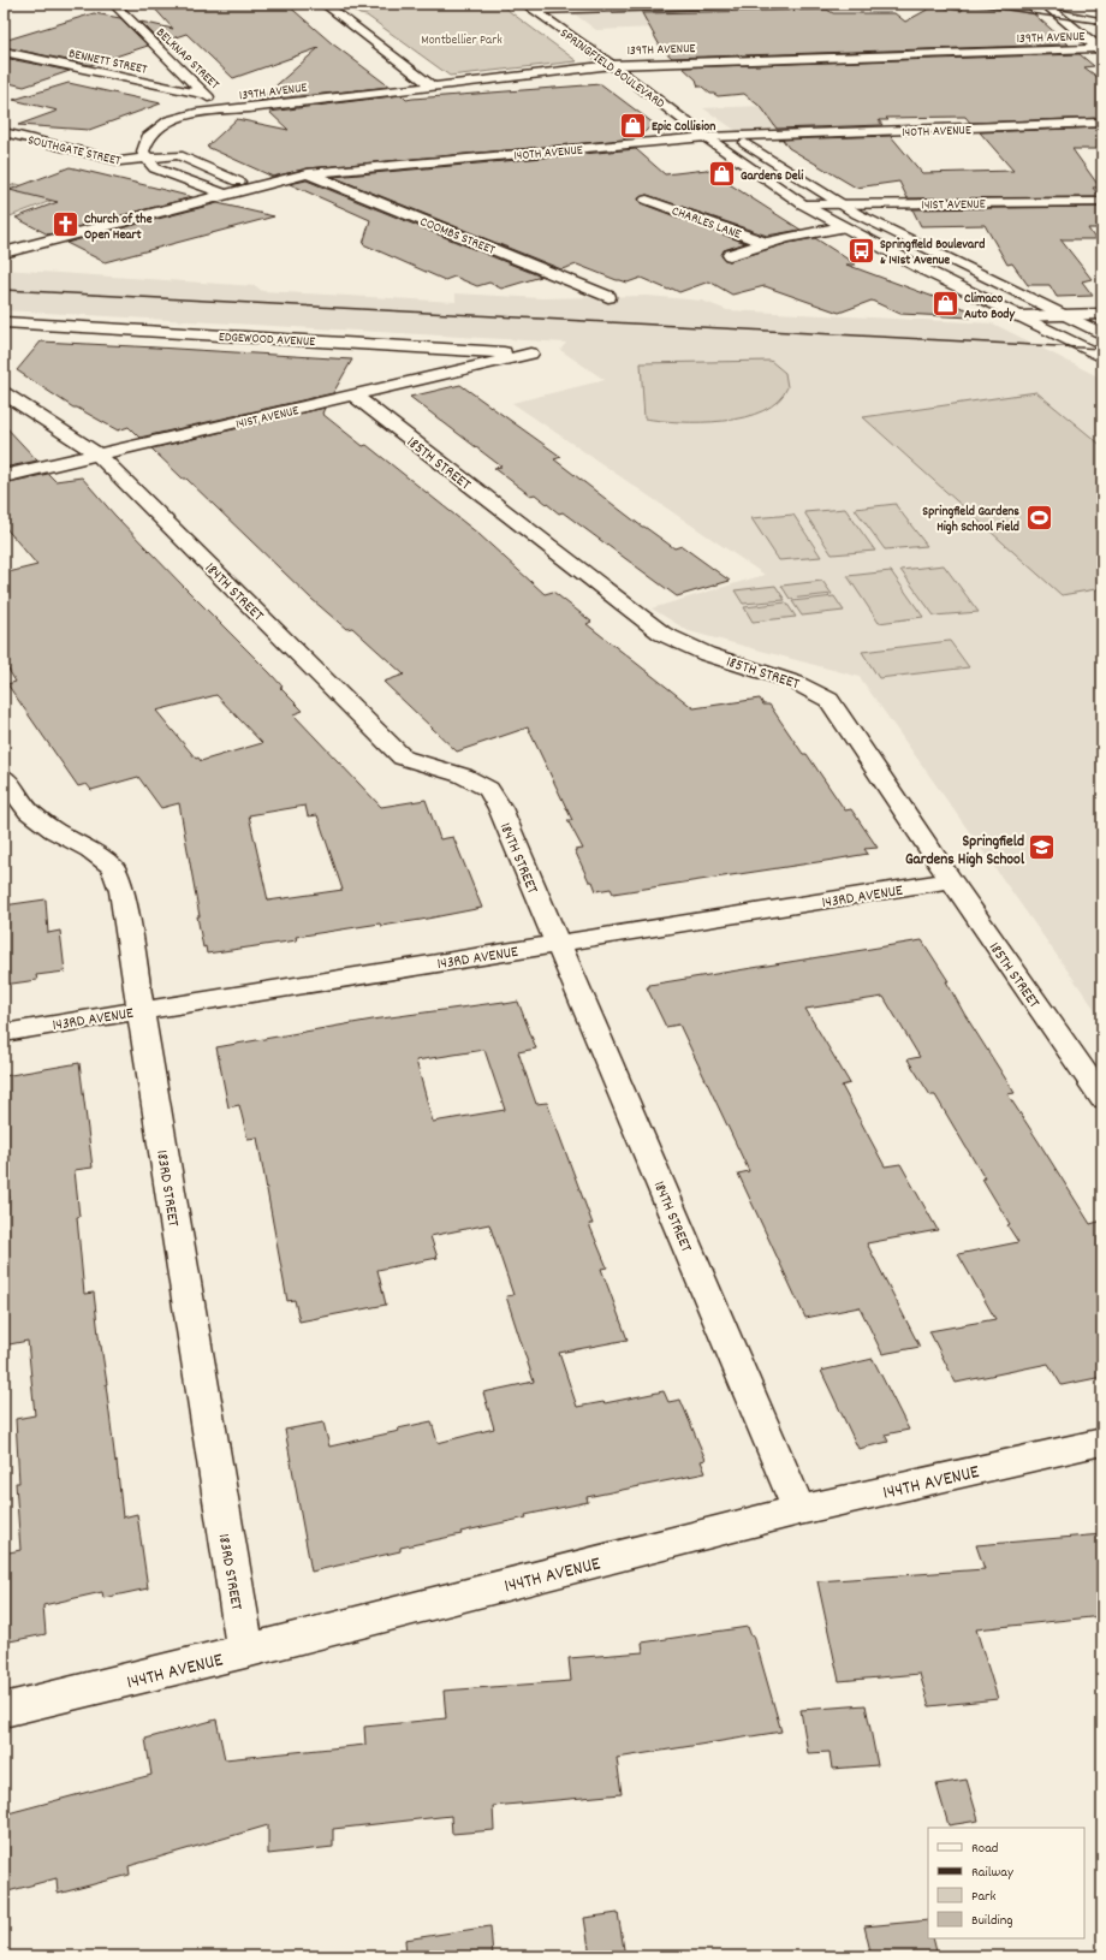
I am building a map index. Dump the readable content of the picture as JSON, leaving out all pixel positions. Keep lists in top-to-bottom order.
{
  "streets": {
    "street": [
      "139TH AVENUE",
      "BELKNAP STREET",
      "BENNETT STREET",
      "SPRINGFIELD BOULEVARD",
      "140TH AVENUE",
      "SOUTHGATE STREET",
      "141ST AVENUE",
      "CHARLES LANE",
      "COOMBS STREET",
      "EDGEWOOD AVENUE",
      "185TH STREET",
      "184TH STREET",
      "143RD AVENUE",
      "183RD STREET",
      "144TH AVENUE"
    ]
  },
  "crossings": [
    ["139TH AVENUE", "BELKNAP STREET"],
    ["139TH AVENUE", "SPRINGFIELD BOULEVARD"],
    ["139TH AVENUE", "SOUTHGATE STREET"],
    ["BELKNAP STREET", "BENNETT STREET"],
    ["SPRINGFIELD BOULEVARD", "140TH AVENUE"],
    ["SPRINGFIELD BOULEVARD", "141ST AVENUE"],
    ["140TH AVENUE", "SOUTHGATE STREET"],
    ["140TH AVENUE", "COOMBS STREET"],
    ["141ST AVENUE", "EDGEWOOD AVENUE"],
    ["141ST AVENUE", "185TH STREET"],
    ["141ST AVENUE", "184TH STREET"],
    ["185TH STREET", "143RD AVENUE"],
    ["184TH STREET", "143RD AVENUE"],
    ["184TH STREET", "144TH AVENUE"],
    ["143RD AVENUE", "183RD STREET"],
    ["183RD STREET", "144TH AVENUE"]
  ],
  "parks": ["Montbellier Park"],
  "places": {
    "shop": ["Epic Collision", "Gardens Deli", "Climaco Auto Body"],
    "church": ["Church of the Open Heart"],
    "bus stop": ["Springfield Boulevard & 141st Avenue"],
    "sports": ["Springfield Gardens High School Field"],
    "school or university": ["Springfield Gardens High School"]
  },
  "legend": [
    "Road",
    "Railway",
    "Park",
    "Building"
  ]
}
